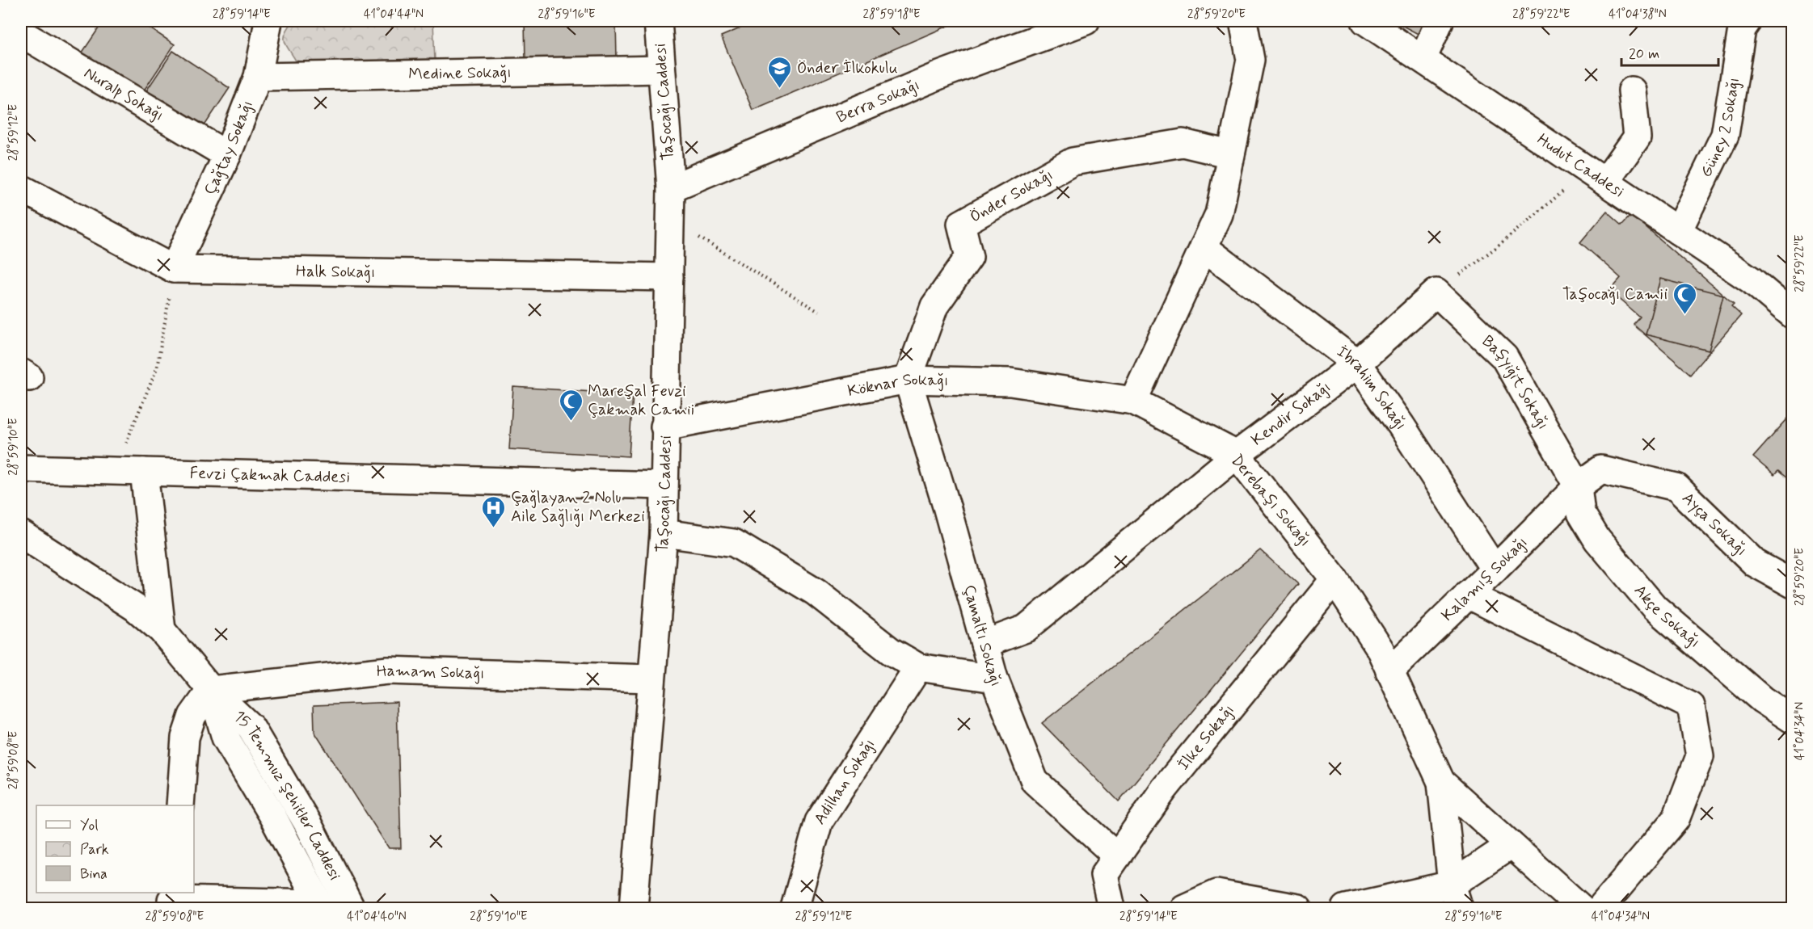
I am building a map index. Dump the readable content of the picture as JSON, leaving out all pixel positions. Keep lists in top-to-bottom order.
{
  "streets": {
    "street": [
      "Medine Sokağı",
      "Nuralp Sokağı",
      "Taşocağı Caddesi",
      "Berra Sokağı",
      "Güney 2 Sokağı",
      "Çağtay Sokağı",
      "Hudut Caddesi",
      "Önder Sokağı",
      "Halk Sokağı",
      "Başyiğit Sokağı",
      "Köknar Sokağı",
      "İbrahim Sokağı",
      "Kendir Sokağı",
      "Fevzi Çakmak Caddesi",
      "Derebaşı Sokağı",
      "Ayça Sokağı",
      "Kalamış Sokağı",
      "Akçe Sokağı",
      "Çamaltı Sokağı",
      "Hamam Sokağı",
      "İlke Sokağı",
      "Adilhan Sokağı",
      "15 Temmuz Şehitler Caddesi"
    ]
  },
  "crossings": [
    ["Medine Sokağı", "Taşocağı Caddesi"],
    ["Medine Sokağı", "Çağtay Sokağı"],
    ["Nuralp Sokağı", "Çağtay Sokağı"],
    ["Taşocağı Caddesi", "Berra Sokağı"],
    ["Taşocağı Caddesi", "Halk Sokağı"],
    ["Taşocağı Caddesi", "Köknar Sokağı"],
    ["Taşocağı Caddesi", "Fevzi Çakmak Caddesi"],
    ["Taşocağı Caddesi", "Hamam Sokağı"],
    ["Güney 2 Sokağı", "Hudut Caddesi"],
    ["Çağtay Sokağı", "Halk Sokağı"],
    ["Önder Sokağı", "Köknar Sokağı"],
    ["Önder Sokağı", "Çamaltı Sokağı"],
    ["Başyiğit Sokağı", "Kendir Sokağı"],
    ["Başyiğit Sokağı", "Ayça Sokağı"],
    ["Başyiğit Sokağı", "Kalamış Sokağı"],
    ["Başyiğit Sokağı", "Akçe Sokağı"],
    ["Köknar Sokağı", "Derebaşı Sokağı"],
    ["Köknar Sokağı", "Çamaltı Sokağı"],
    ["İbrahim Sokağı", "Kendir Sokağı"],
    ["İbrahim Sokağı", "Kalamış Sokağı"],
    ["Kendir Sokağı", "Derebaşı Sokağı"],
    ["Kendir Sokağı", "Çamaltı Sokağı"],
    ["Derebaşı Sokağı", "Kalamış Sokağı"],
    ["Derebaşı Sokağı", "İlke Sokağı"],
    ["Ayça Sokağı", "Kalamış Sokağı"],
    ["Ayça Sokağı", "Akçe Sokağı"],
    ["Kalamış Sokağı", "Akçe Sokağı"],
    ["Çamaltı Sokağı", "İlke Sokağı"],
    ["Hamam Sokağı", "15 Temmuz Şehitler Caddesi"]
  ],
  "places": {
    "school or university": ["Önder İlkokulu"],
    "mosque": ["Taşocağı Camii", "Mareşal Fevzi Çakmak Camii"],
    "hospital": ["Çağlayan 2 Nolu Aile Sağlığı Merkezi"]
  },
  "legend": ["Yol", "Park", "Bina"],
  "scale_bar": "20 m",
  "coordinates": [
    "28°59'14\"E",
    "41°04'44\"N",
    "28°59'16\"E",
    "28°59'18\"E",
    "28°59'20\"E",
    "28°59'22\"E",
    "41°04'38\"N",
    "28°59'12\"E",
    "28°59'10\"E",
    "41°04'34\"N",
    "28°59'08\"E",
    "41°04'40\"N"
  ]
}
